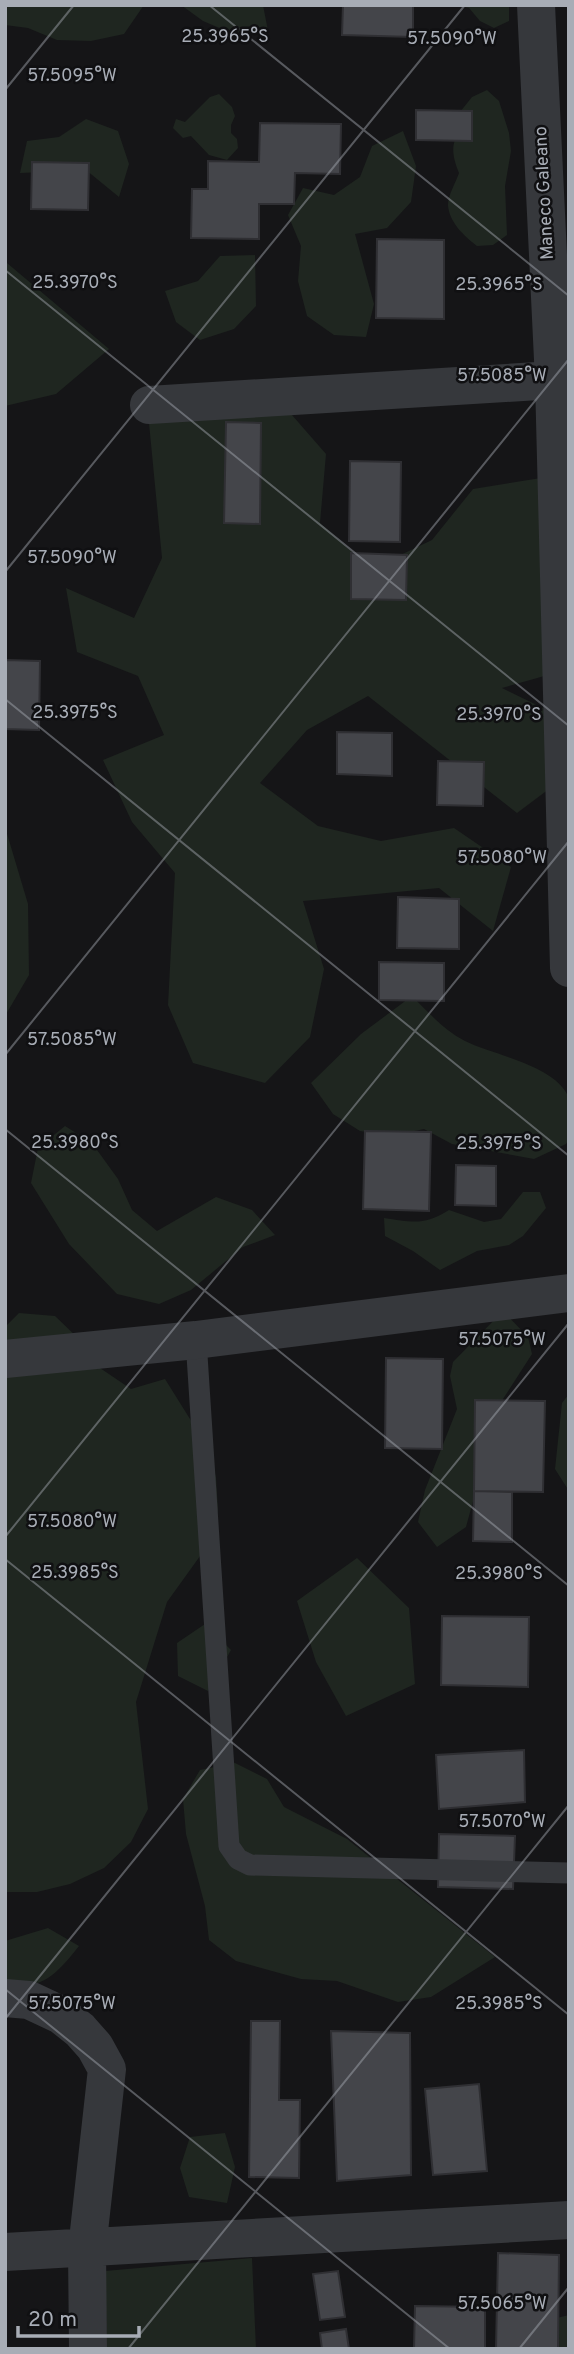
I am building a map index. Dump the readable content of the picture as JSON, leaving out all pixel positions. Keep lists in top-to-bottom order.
{
  "streets": {
    "street": ["Maneco Galeano"]
  },
  "scale_bar": "20 m",
  "coordinates": [
    "25.3965°S",
    "57.5090°W",
    "57.5095°W",
    "25.3970°S",
    "57.5085°W",
    "25.3975°S",
    "57.5080°W",
    "25.3980°S",
    "57.5075°W",
    "25.3985°S",
    "57.5070°W",
    "57.5065°W"
  ]
}
